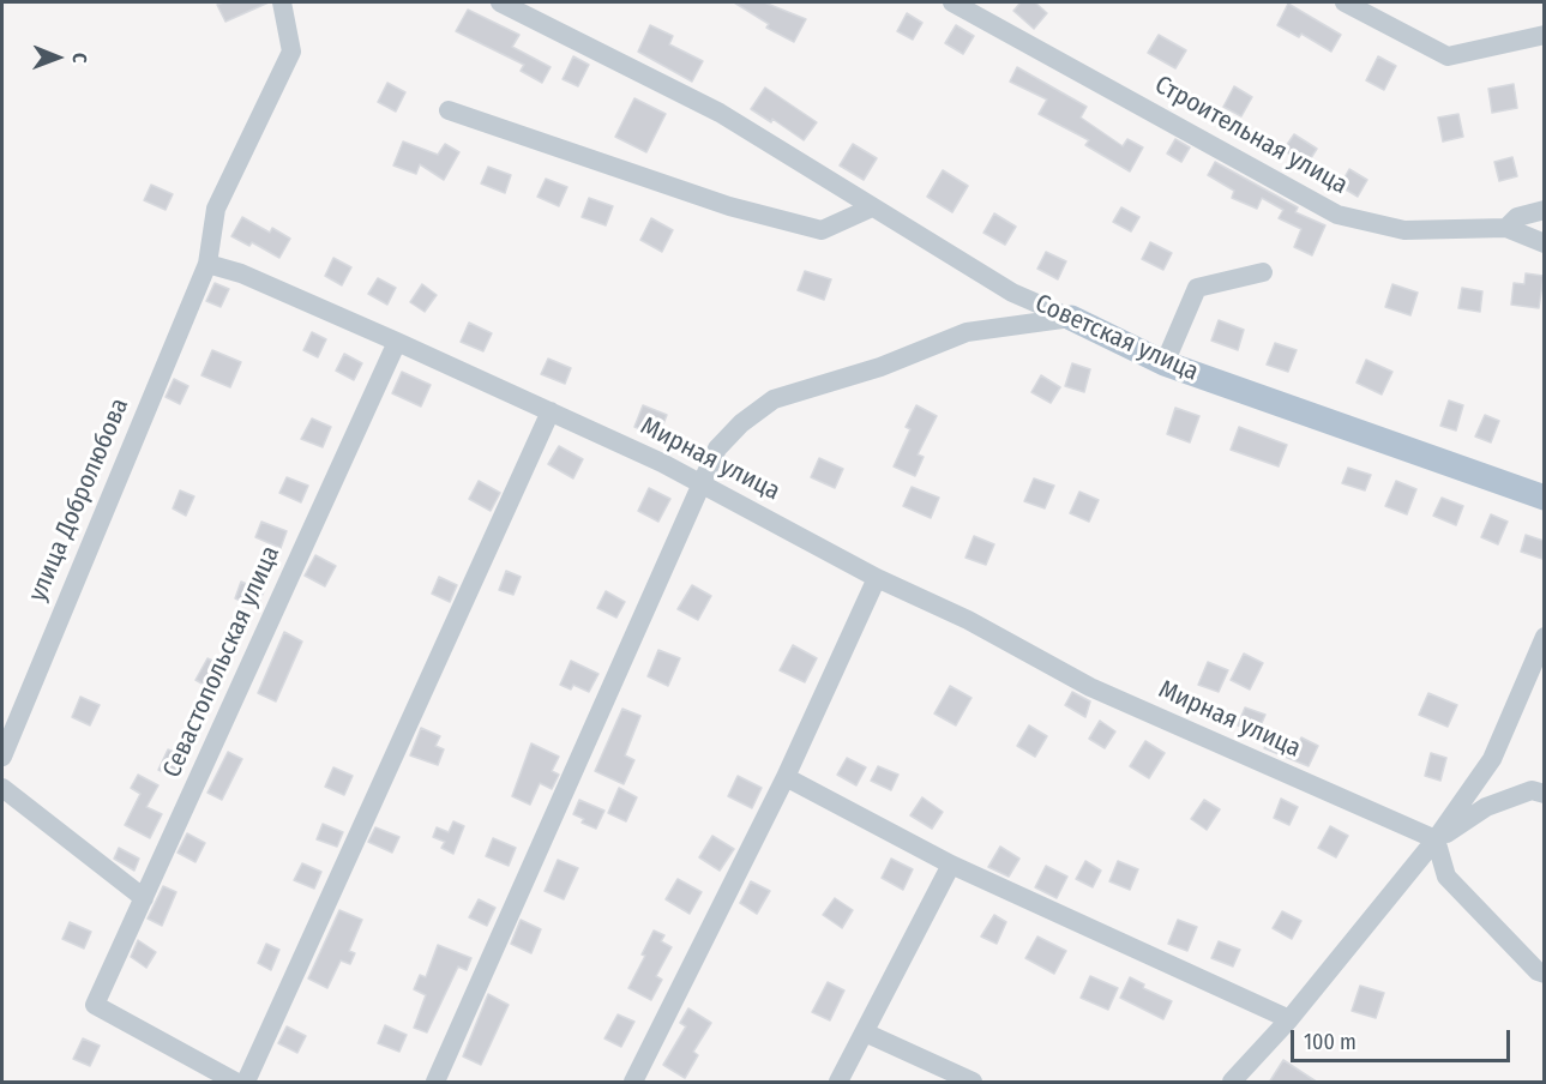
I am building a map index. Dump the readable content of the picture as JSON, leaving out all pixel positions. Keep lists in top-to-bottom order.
{
  "streets": {
    "main road": ["Советская улица"],
    "street": [
      "Строительная улица",
      "Мирная улица",
      "улица Добролюбова",
      "Севастопольская улица"
    ]
  },
  "crossings": [
    ["Мирная улица", "улица Добролюбова"],
    ["Мирная улица", "Севастопольская улица"]
  ],
  "scale_bar": "100 m",
  "north": "right"
}
